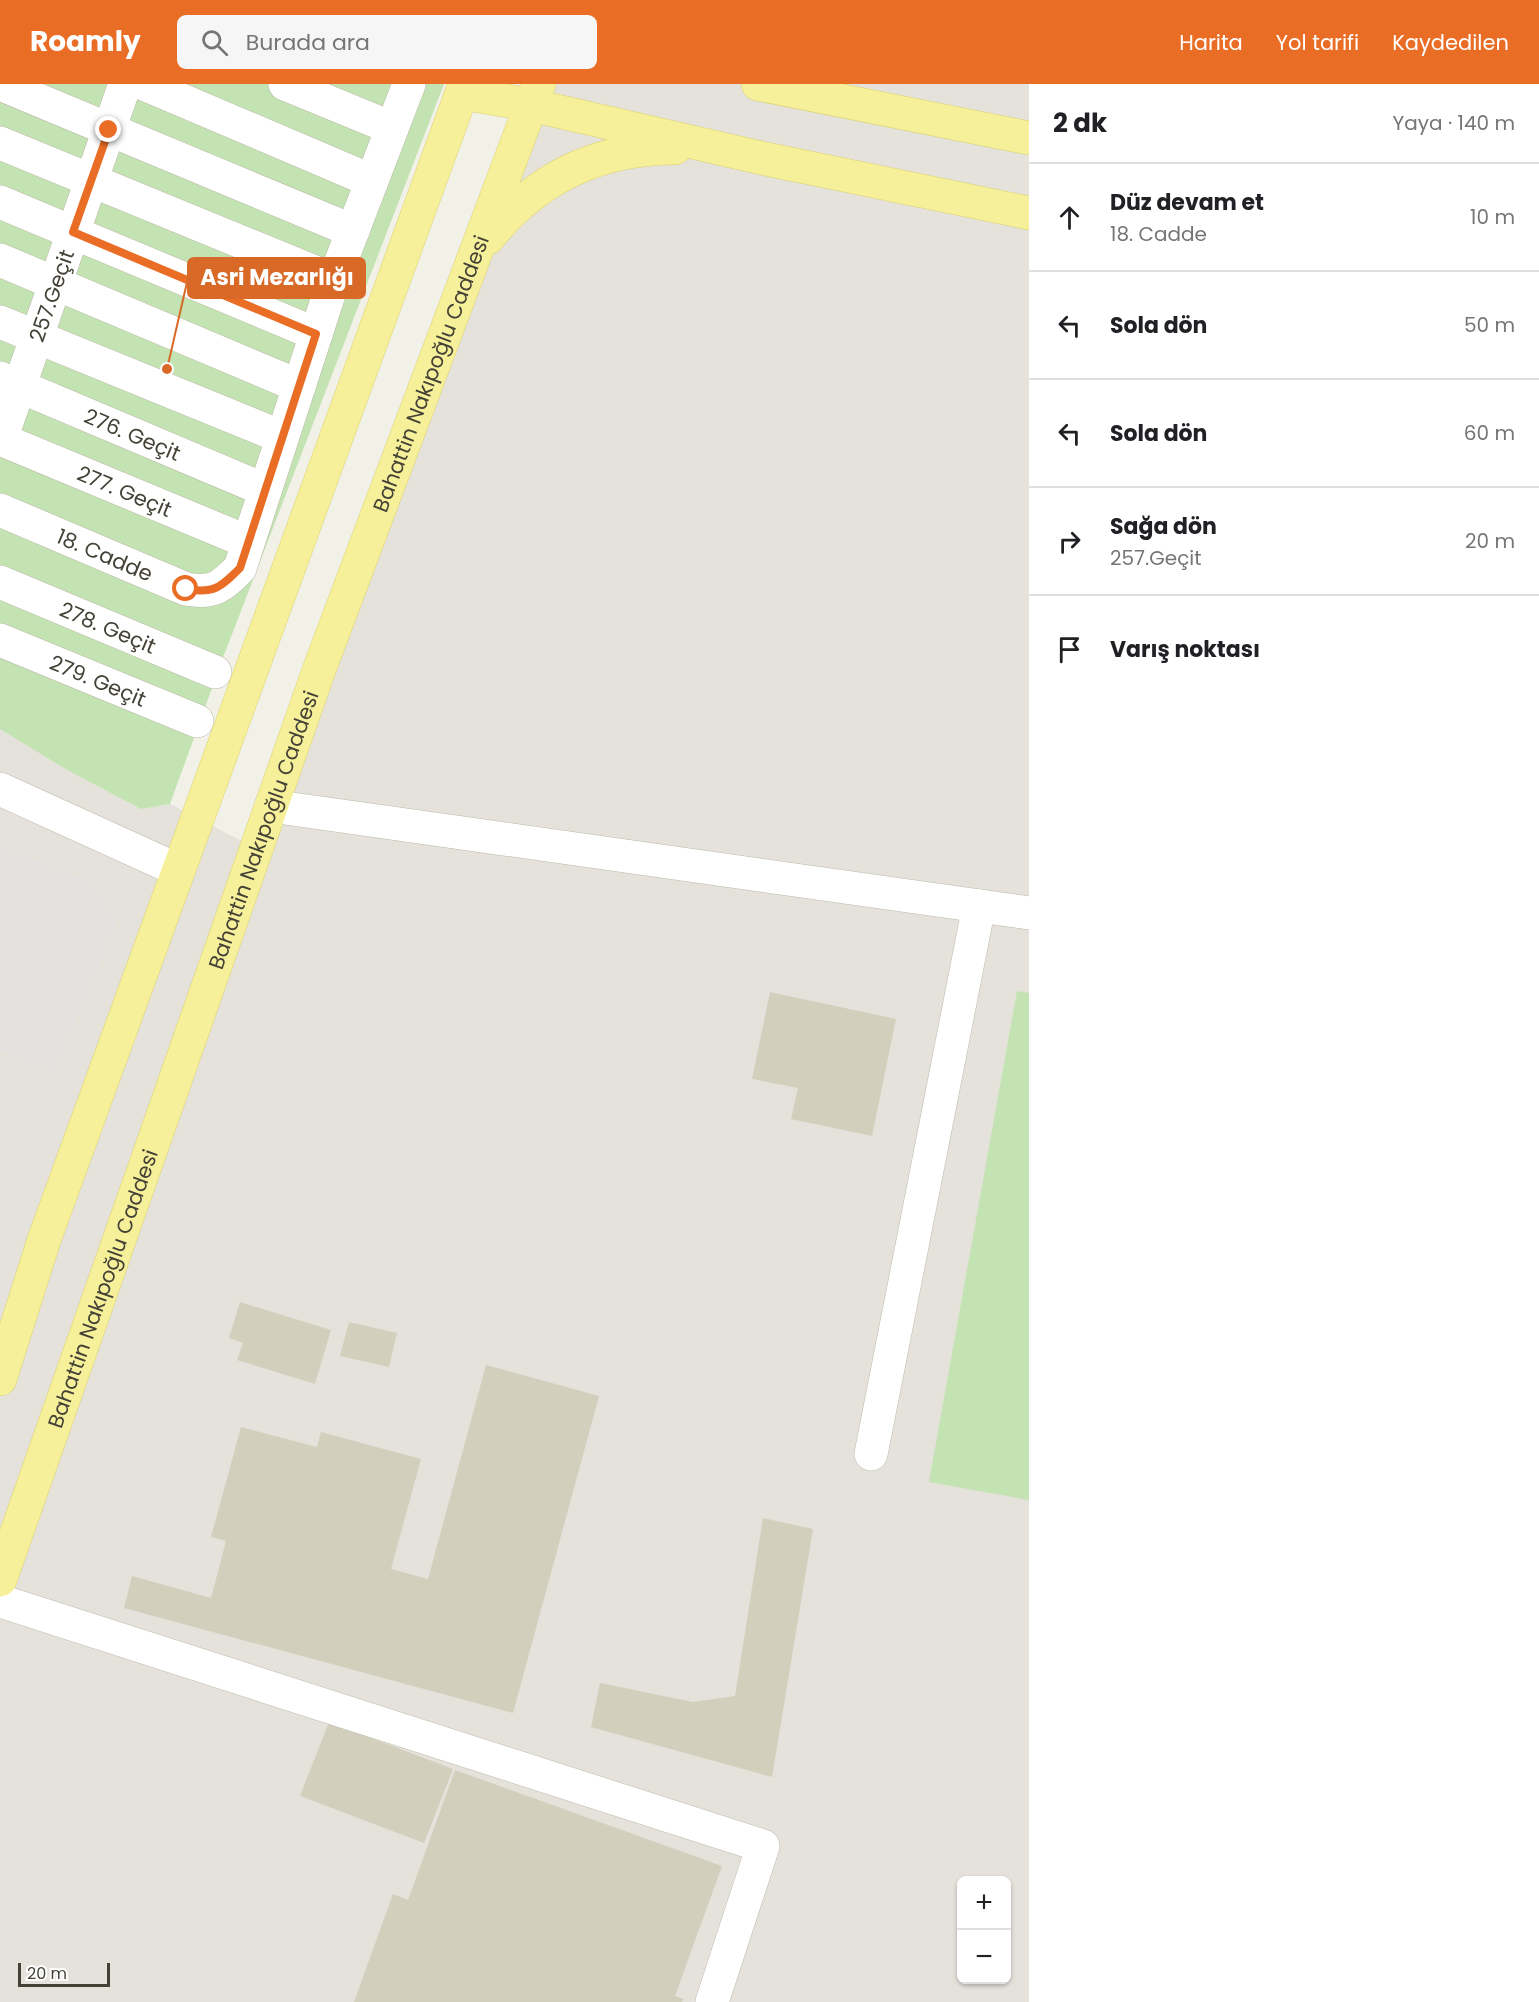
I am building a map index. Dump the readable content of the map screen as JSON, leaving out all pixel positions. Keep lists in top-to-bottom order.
{
  "streets": {
    "main road": ["Bahattin Nakıpoğlu Caddesi"],
    "street": [
      "257.Geçit",
      "276. Geçit",
      "277. Geçit",
      "18. Cadde",
      "278. Geçit",
      "279. Geçit"
    ]
  },
  "crossings": [
    ["257.Geçit", "276. Geçit"],
    ["257.Geçit", "277. Geçit"],
    ["277. Geçit", "18. Cadde"]
  ],
  "places": ["Asri Mezarlığı"],
  "scale_bar": "20 m",
  "page": {
    "header": "Roamly",
    "search": "Burada ara",
    "nav": ["Harita", "Yol tarifi", "Kaydedilen"],
    "heading": ["2 dk", "Yaya · 140 m"],
    "list": [
      ["Düz devam et", "18. Cadde", "10 m"],
      ["Sola dön", "50 m"],
      ["Sola dön", "60 m"],
      ["Sağa dön", "257.Geçit", "20 m"],
      "Varış noktası"
    ],
    "map_buttons": ["+", "−"],
    "scale": "20 m"
  }
}
